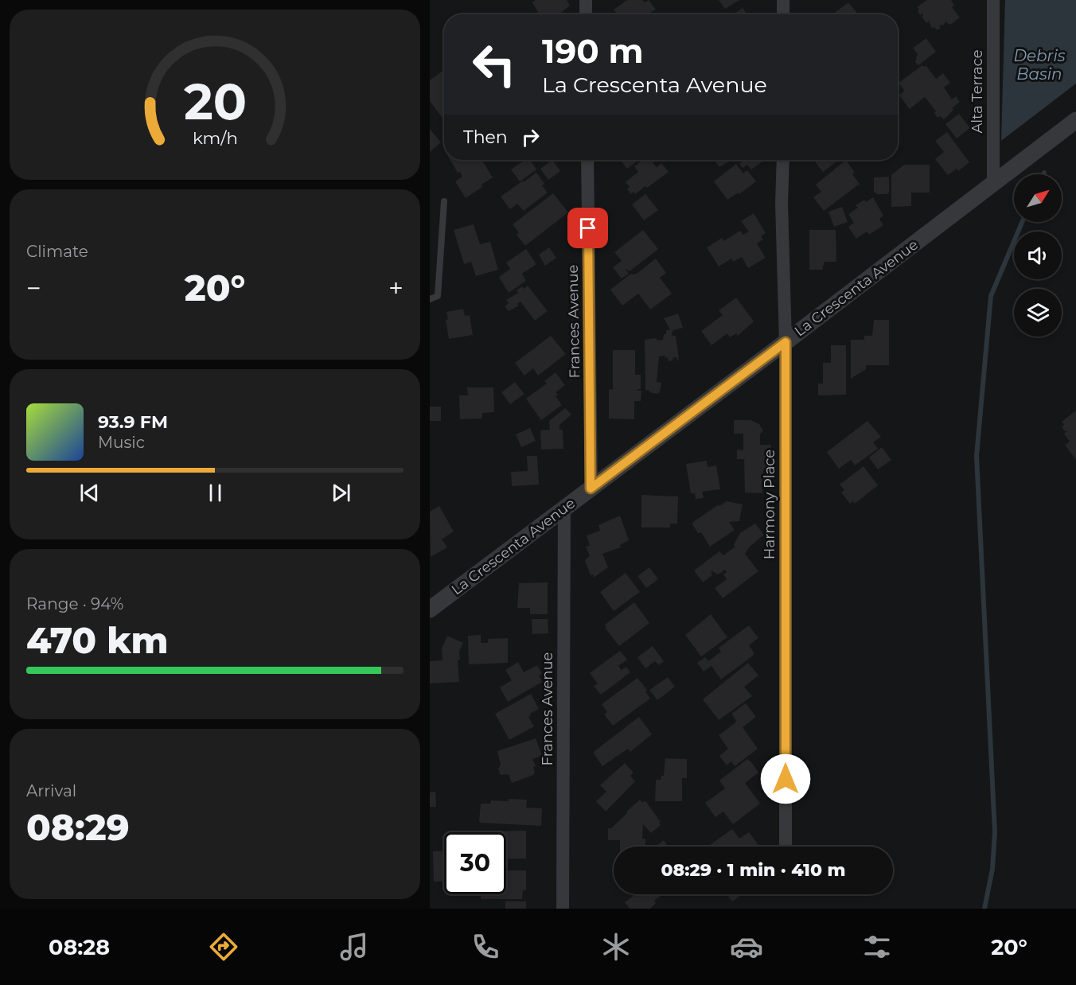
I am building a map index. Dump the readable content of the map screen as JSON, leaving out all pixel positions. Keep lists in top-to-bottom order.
{
  "streets": {
    "street": [
      "Alta Terrace",
      "La Crescenta Avenue",
      "Frances Avenue",
      "Harmony Place"
    ]
  },
  "crossings": [
    ["Alta Terrace", "La Crescenta Avenue"],
    ["La Crescenta Avenue", "Frances Avenue"],
    ["La Crescenta Avenue", "Harmony Place"]
  ],
  "water": ["Debris Basin"],
  "north": "top right",
  "page": {
    "turn": ["190 m", "La Crescenta Avenue"],
    "then": "Then",
    "tile": [
      "Climate",
      ["Range · 94%", "470 km"],
      ["Arrival", "08:29"]
    ],
    "heat": ["−", "20°", "+"],
    "song": ["93.9 FM", "Music"],
    "limit": "30",
    "trip": "08:29 · 1 min · 410 m",
    "tabs": ["08:28", "20°"],
    "gauge": ["20", "km/h"]
  }
}
